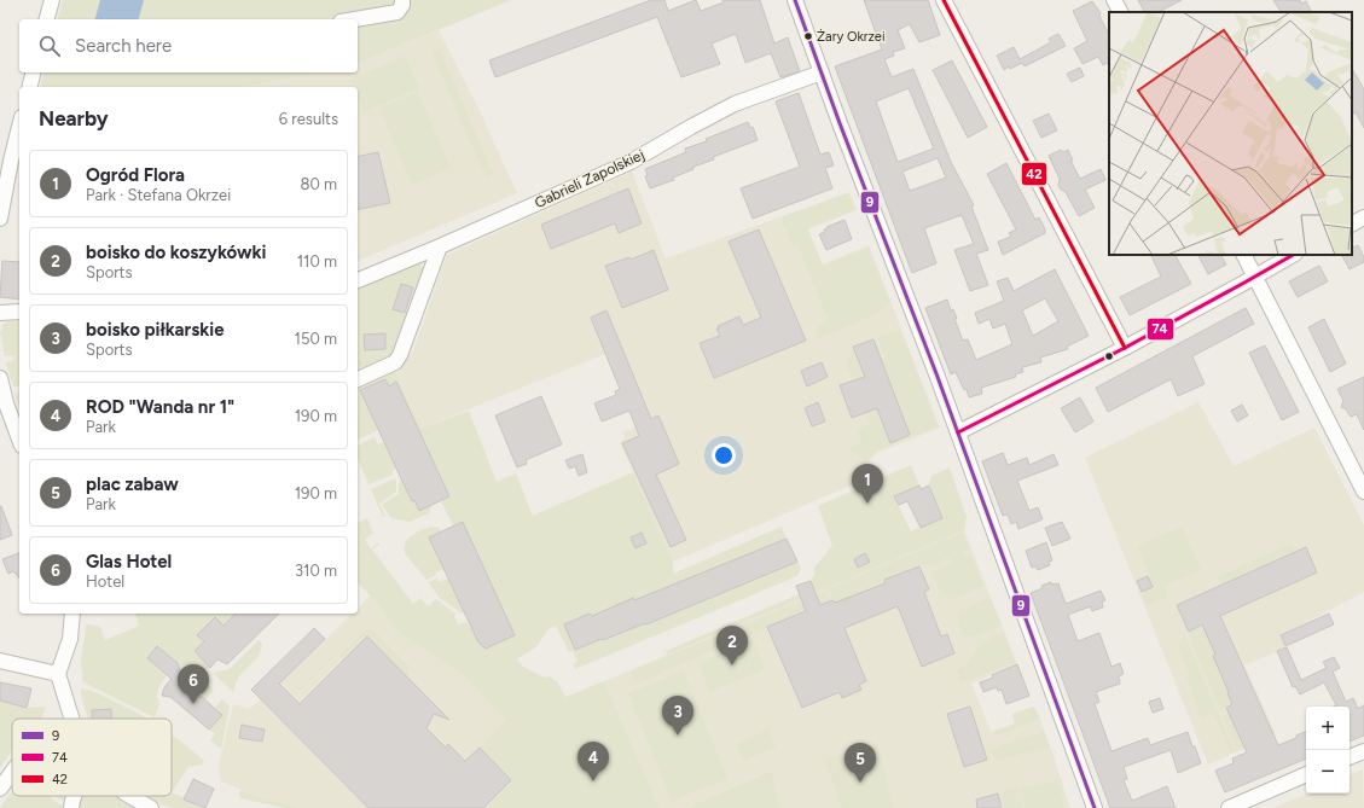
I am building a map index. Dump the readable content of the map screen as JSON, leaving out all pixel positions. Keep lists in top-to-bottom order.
{
  "streets": {
    "street": ["Gabrieli Zapolskiej"]
  },
  "places": ["Żary Okrzei"],
  "lines": ["transit line 9", "transit line 42", "transit line 74"],
  "legend": ["9", "74", "42"],
  "page": {
    "search": "Search here",
    "heading": ["Nearby", "6 results"],
    "list": [
      {
        "mark": "1",
        "name": "Ogród Flora",
        "note": "Park · Stefana Okrzei",
        "value": "80 m"
      },
      {
        "mark": "2",
        "name": "boisko do koszykówki",
        "note": "Sports",
        "value": "110 m"
      },
      {
        "mark": "3",
        "name": "boisko piłkarskie",
        "note": "Sports",
        "value": "150 m"
      },
      {
        "mark": "4",
        "name": "ROD \"Wanda nr 1\"",
        "note": "Park",
        "value": "190 m"
      },
      {
        "mark": "5",
        "name": "plac zabaw",
        "note": "Park",
        "value": "190 m"
      },
      {
        "mark": "6",
        "name": "Glas Hotel",
        "note": "Hotel",
        "value": "310 m"
      }
    ],
    "pins": [
      "1",
      "2",
      "6",
      "3",
      "4",
      "5"
    ],
    "map_buttons": ["+", "−"]
  }
}
